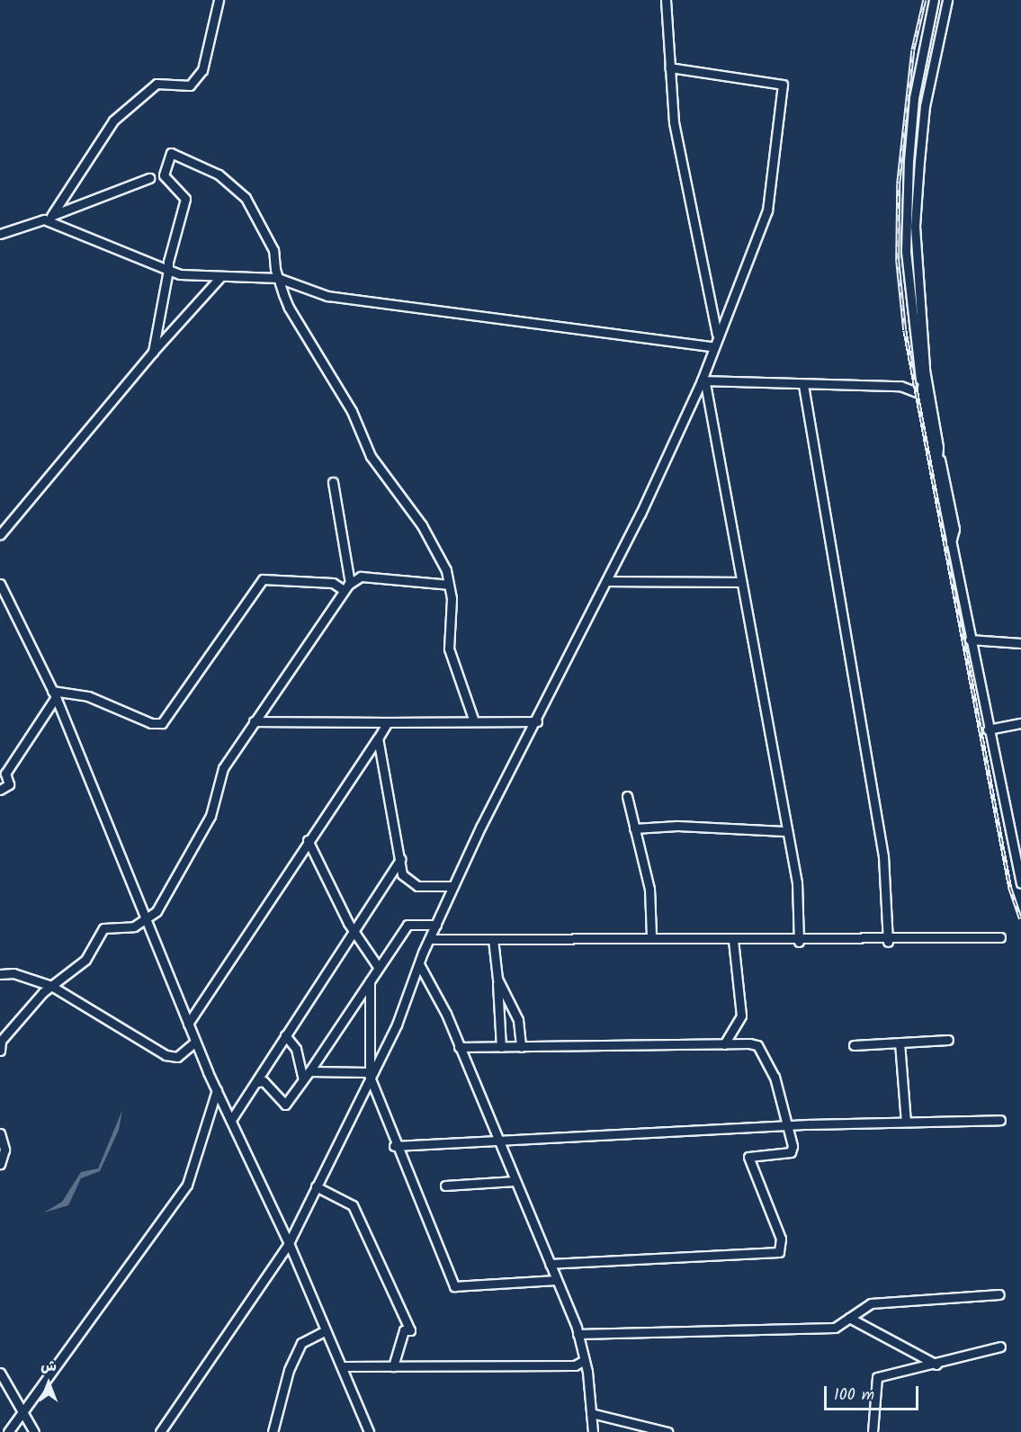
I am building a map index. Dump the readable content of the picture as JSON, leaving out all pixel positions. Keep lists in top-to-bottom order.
{
  "scale_bar": "100 m",
  "north": "top"
}
